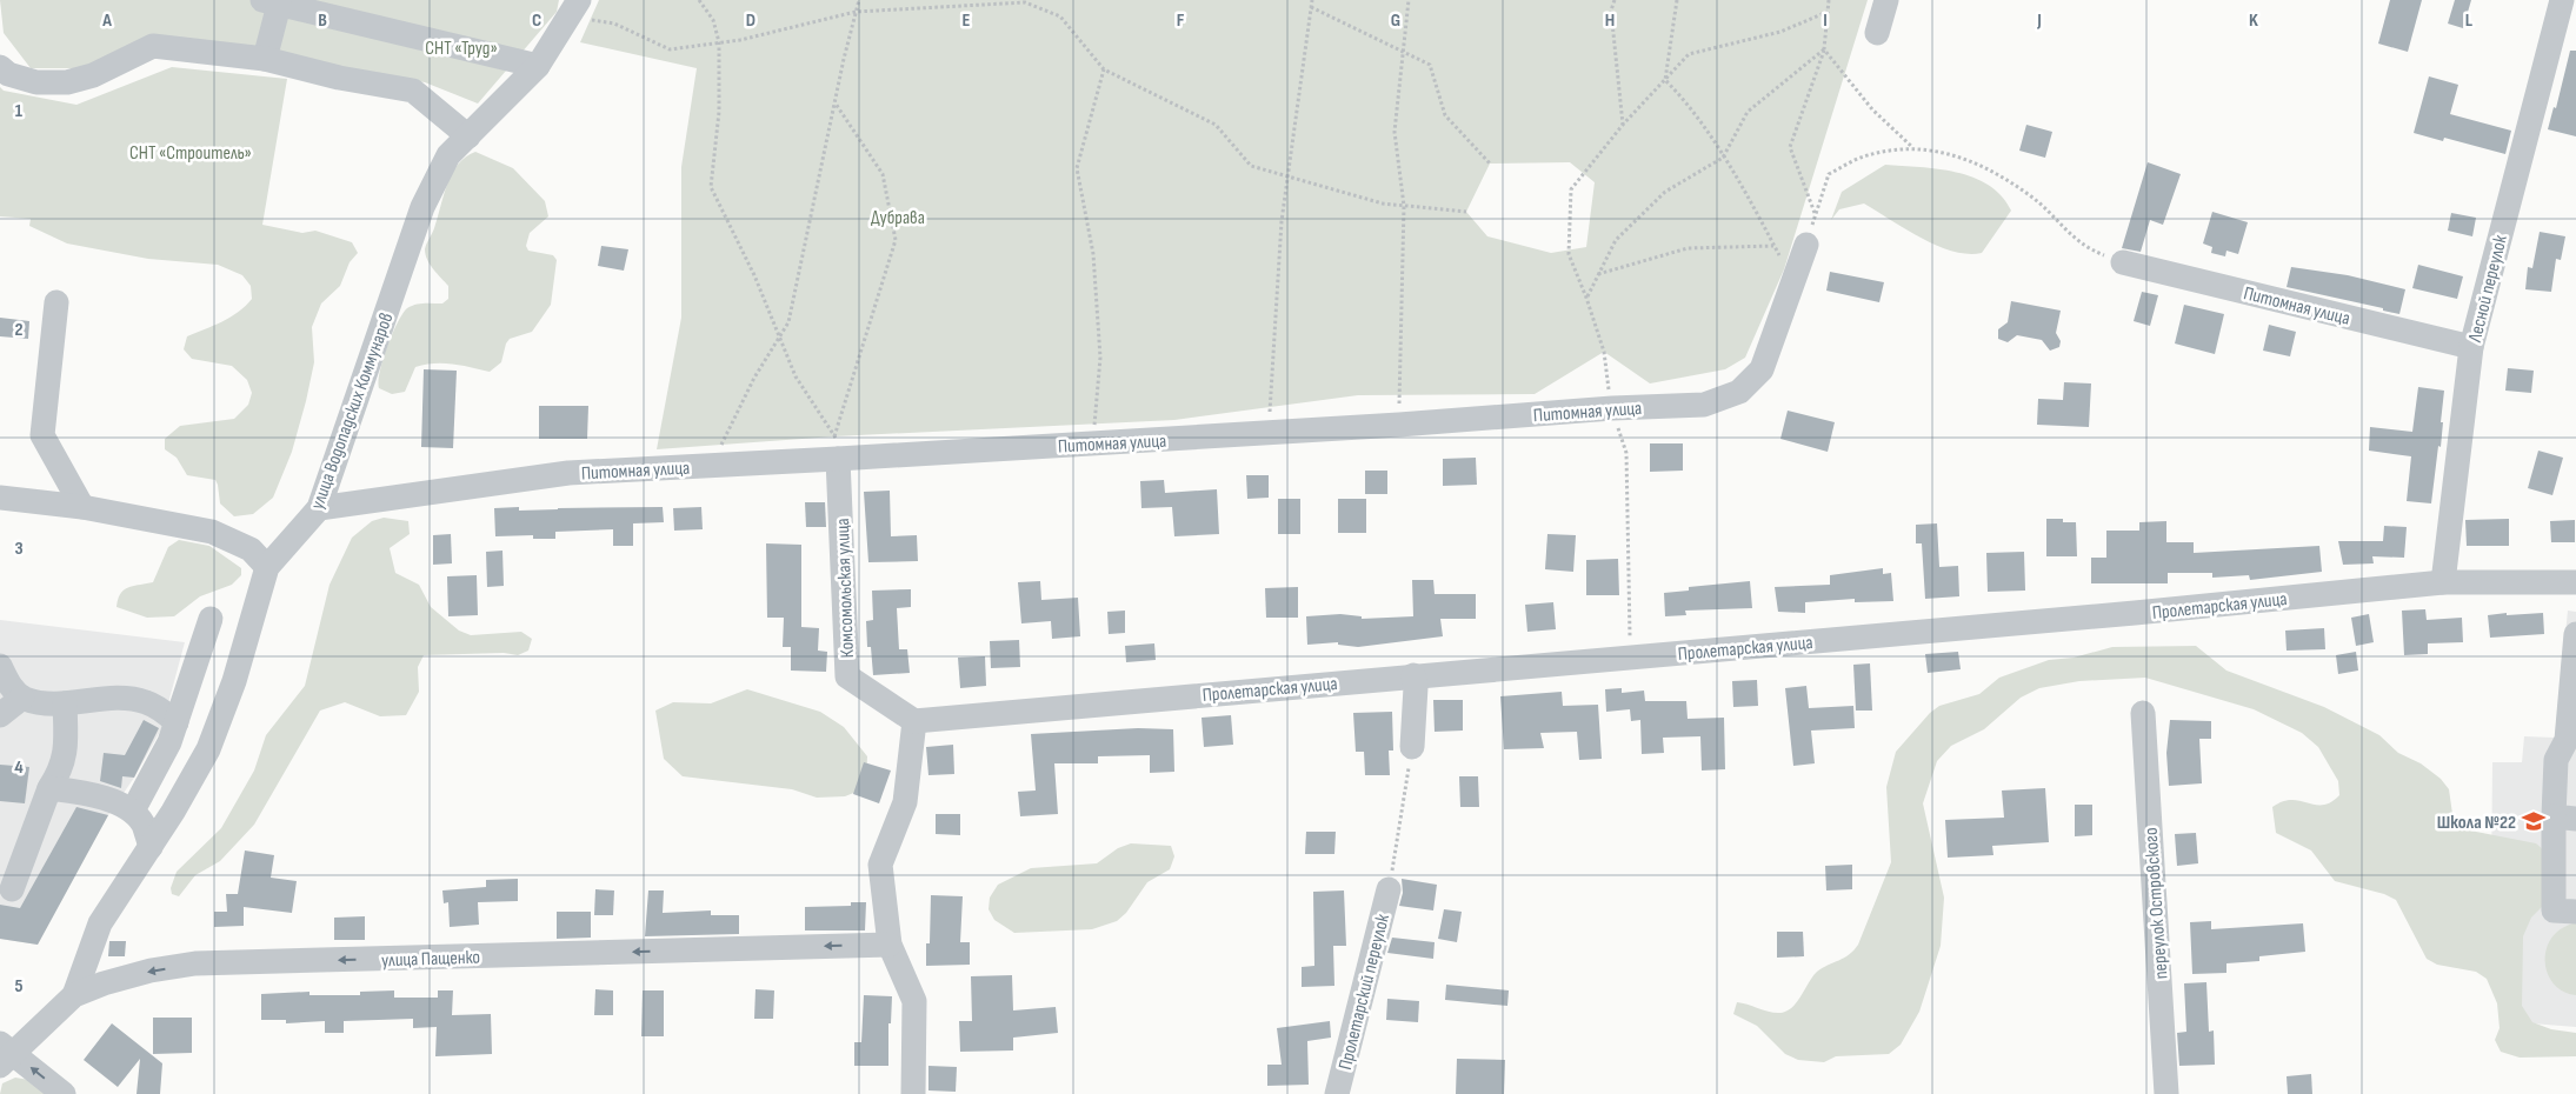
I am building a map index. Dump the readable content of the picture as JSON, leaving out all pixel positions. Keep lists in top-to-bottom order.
{
  "streets": {
    "street": [
      "Лесной переулок",
      "Питомная улица",
      "улица Водопадских Коммунаров",
      "Комсомольская улица",
      "Пролетарская улица",
      "переулок Островского",
      "улица Пащенко",
      "Пролетарский переулок"
    ]
  },
  "crossings": [
    ["Лесной переулок", "Питомная улица"],
    ["Лесной переулок", "Пролетарская улица"],
    ["Питомная улица", "улица Водопадских Коммунаров"],
    ["Питомная улица", "Комсомольская улица"],
    ["улица Водопадских Коммунаров", "улица Пащенко"],
    ["Комсомольская улица", "Пролетарская улица"]
  ],
  "one_way": ["улица Пащенко"],
  "parks": ["СНТ «Труд»", "СНТ «Строитель»", "Дубрава"],
  "places": {
    "school or university": ["Школа №22"]
  },
  "grid": {
    "columns": [
      "A",
      "B",
      "C",
      "D",
      "E",
      "F",
      "G",
      "H",
      "I",
      "J",
      "K",
      "L"
    ],
    "rows": [
      "1",
      "2",
      "3",
      "4",
      "5"
    ]
  }
}
